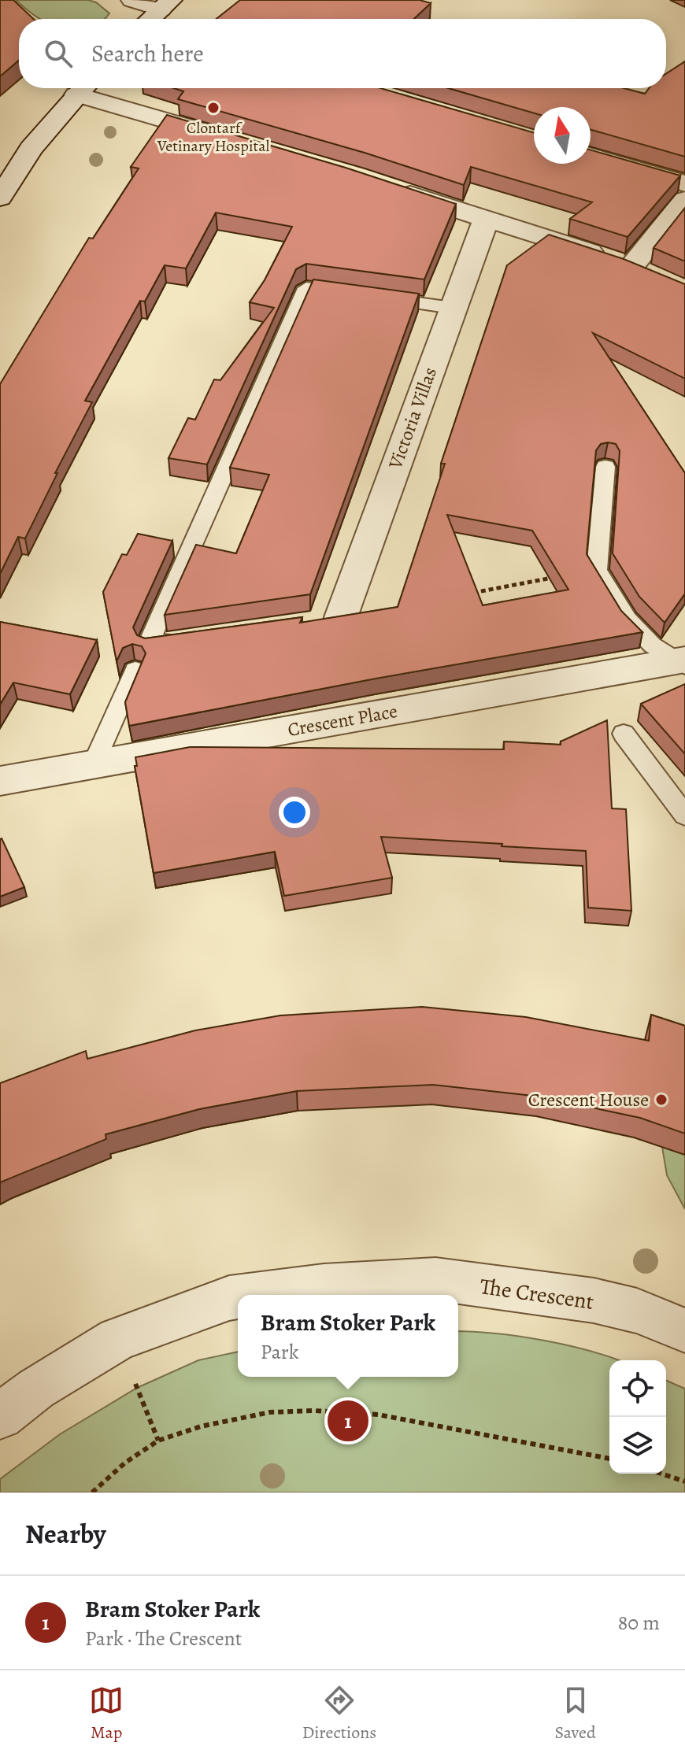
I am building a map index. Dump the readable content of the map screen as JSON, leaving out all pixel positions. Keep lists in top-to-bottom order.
{
  "streets": {
    "street": ["Victoria Villas", "Crescent Place", "The Crescent"]
  },
  "places": ["Clontarf Vetinary Hospital", "Crescent House"],
  "north": "top",
  "page": {
    "search": "Search here",
    "popup": ["Bram Stoker Park", "Park"],
    "pins": "1",
    "heading": "Nearby",
    "list": [
      {
        "mark": "1",
        "name": "Bram Stoker Park",
        "note": "Park · The Crescent",
        "value": "80 m"
      }
    ],
    "nav": ["Map", "Directions", "Saved"]
  }
}
